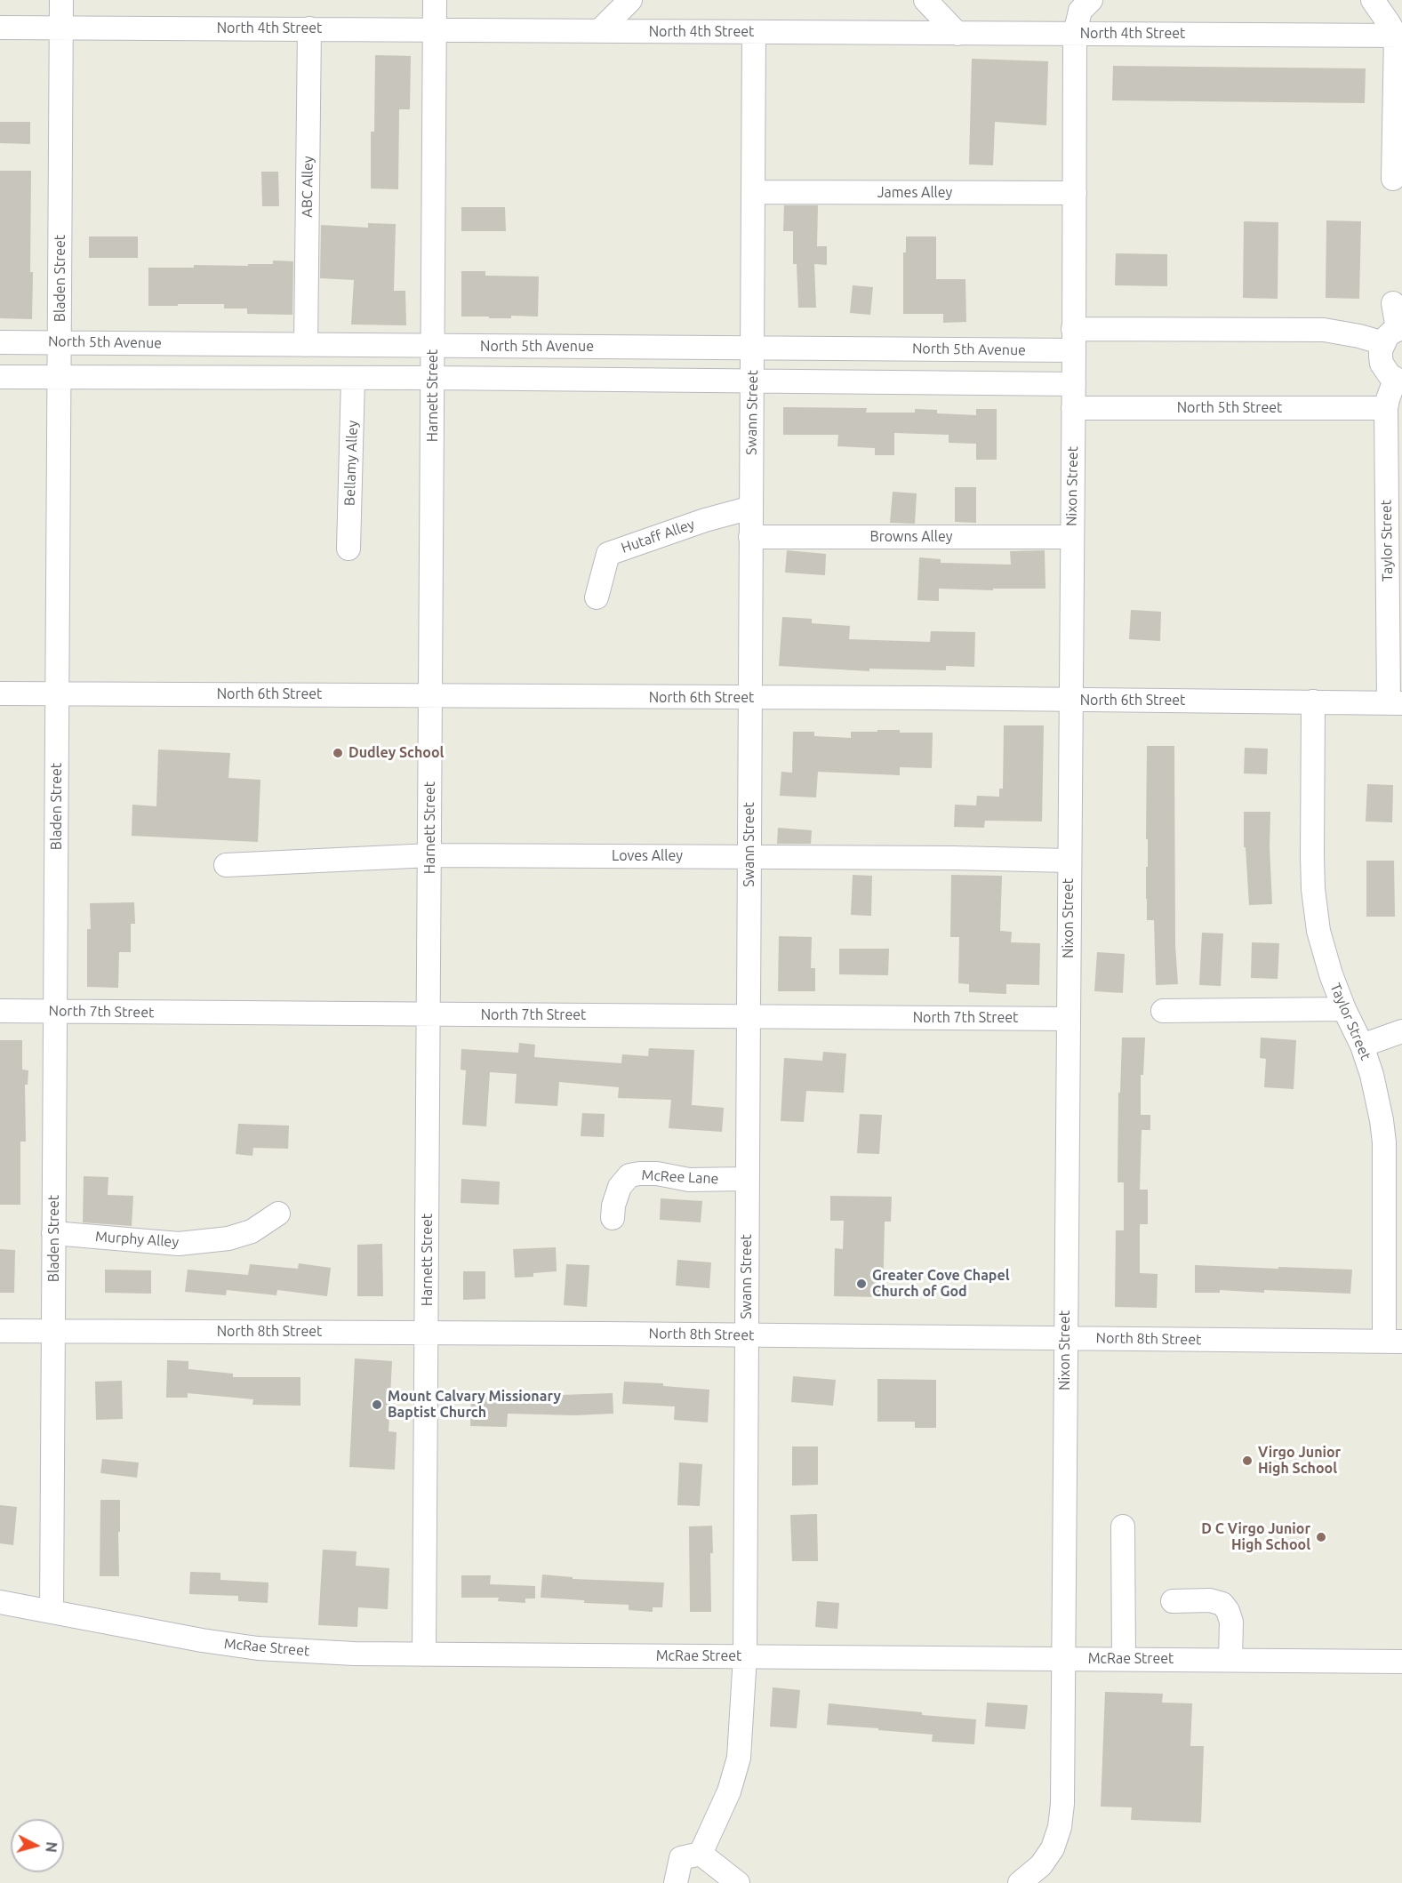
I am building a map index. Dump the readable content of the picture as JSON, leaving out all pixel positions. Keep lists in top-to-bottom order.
{
  "streets": {
    "street": [
      "North 4th Street",
      "ABC Alley",
      "James Alley",
      "Bladen Street",
      "North 5th Avenue",
      "Harnett Street",
      "North 5th Street",
      "Swann Street",
      "Bellamy Alley",
      "Nixon Street",
      "Hutaff Alley",
      "Browns Alley",
      "Taylor Street",
      "North 6th Street",
      "Loves Alley",
      "North 7th Street",
      "McRee Lane",
      "Murphy Alley",
      "North 8th Street",
      "McRae Street"
    ]
  },
  "crossings": [
    ["North 4th Street", "ABC Alley"],
    ["North 4th Street", "Bladen Street"],
    ["North 4th Street", "Harnett Street"],
    ["North 4th Street", "Swann Street"],
    ["North 4th Street", "Nixon Street"],
    ["ABC Alley", "North 5th Avenue"],
    ["James Alley", "Swann Street"],
    ["James Alley", "Nixon Street"],
    ["Bladen Street", "North 5th Avenue"],
    ["Bladen Street", "North 6th Street"],
    ["Bladen Street", "North 7th Street"],
    ["Bladen Street", "Murphy Alley"],
    ["Bladen Street", "North 8th Street"],
    ["Bladen Street", "McRae Street"],
    ["North 5th Avenue", "Harnett Street"],
    ["North 5th Avenue", "Swann Street"],
    ["North 5th Avenue", "Nixon Street"],
    ["Harnett Street", "North 6th Street"],
    ["Harnett Street", "Loves Alley"],
    ["Harnett Street", "North 7th Street"],
    ["Harnett Street", "North 8th Street"],
    ["Harnett Street", "McRae Street"],
    ["North 5th Street", "Nixon Street"],
    ["North 5th Street", "Taylor Street"],
    ["Swann Street", "Hutaff Alley"],
    ["Swann Street", "Browns Alley"],
    ["Swann Street", "North 6th Street"],
    ["Swann Street", "Loves Alley"],
    ["Swann Street", "North 7th Street"],
    ["Swann Street", "McRee Lane"],
    ["Swann Street", "North 8th Street"],
    ["Swann Street", "McRae Street"],
    ["Nixon Street", "Browns Alley"],
    ["Nixon Street", "North 6th Street"],
    ["Nixon Street", "Loves Alley"],
    ["Nixon Street", "North 7th Street"],
    ["Nixon Street", "North 8th Street"],
    ["Nixon Street", "McRae Street"],
    ["Taylor Street", "North 6th Street"],
    ["Taylor Street", "North 8th Street"]
  ],
  "places": [
    "Dudley School",
    "Greater Cove Chapel Church of God",
    "Mount Calvary Missionary Baptist Church",
    "Virgo Junior High School",
    "D C Virgo Junior High School"
  ],
  "north": "right"
}
